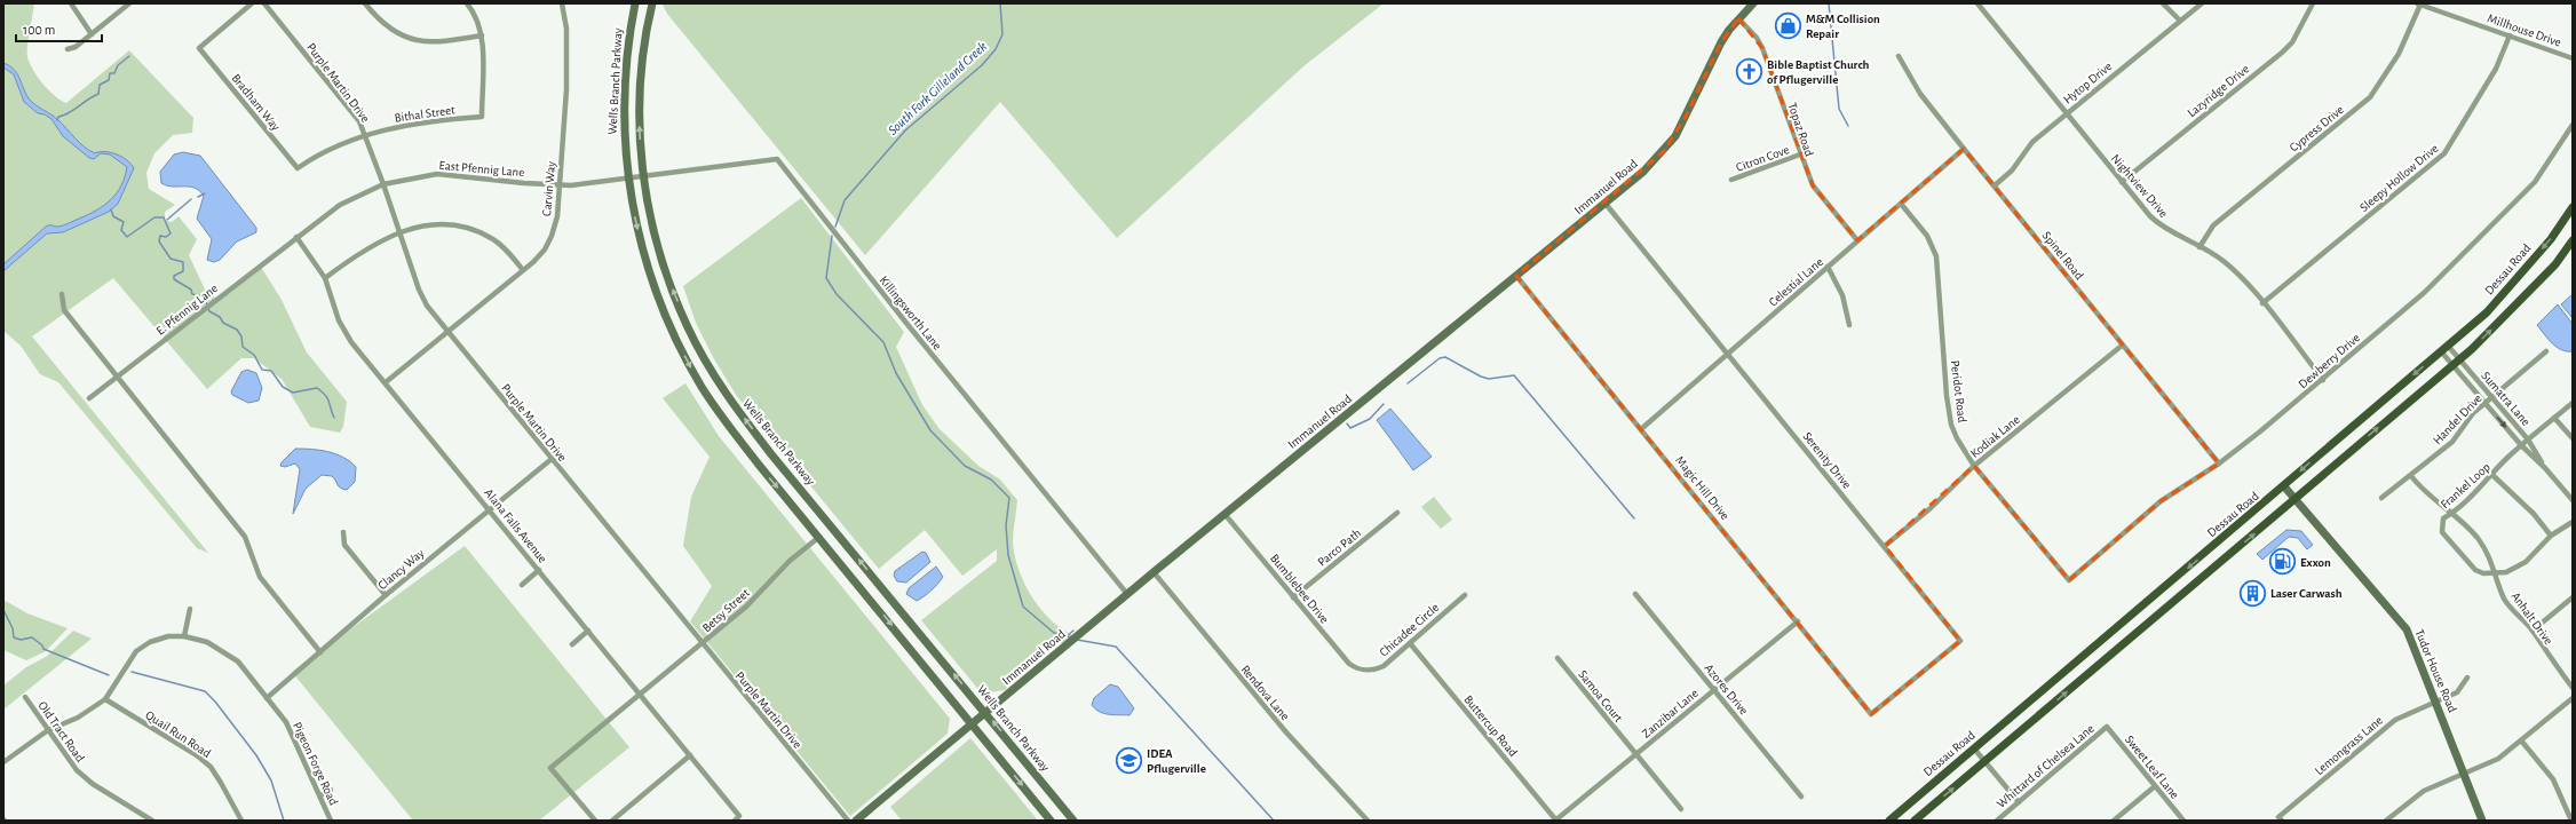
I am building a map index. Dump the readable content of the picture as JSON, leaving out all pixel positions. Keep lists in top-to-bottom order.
{
  "streets": {
    "main road": ["Dessau Road"],
    "street": [
      "Millhouse Drive",
      "Wells Branch Parkway",
      "Purple Martin Drive",
      "Hytop Drive",
      "Lazyridge Drive",
      "Bradham Way",
      "Bithal Street",
      "Cypress Drive",
      "Topaz Road",
      "Citron Cove",
      "East Pfennig Lane",
      "Sleepy Hollow Drive",
      "Nightview Drive",
      "Immanuel Road",
      "Carvin Way",
      "Spinel Road",
      "Celestial Lane",
      "E. Pfennig Lane",
      "Killingsworth Lane",
      "Dewberry Drive",
      "Peridot Road",
      "Sumatra Lane",
      "Handel Drive",
      "Kodiak Lane",
      "Serenity Drive",
      "Frankel Loop",
      "Magic Hill Drive",
      "Alana Falls Avenue",
      "Parco Path",
      "Clancy Way",
      "Bumblebee Drive",
      "Betsy Street",
      "Anhalt Drive",
      "Chicadee Circle",
      "Tudor House Road",
      "Azores Drive",
      "Rendova Lane",
      "Samoa Court",
      "Zanzibar Lane",
      "Buttercup Road",
      "Old Tract Road",
      "Quail Run Road",
      "Lemongrass Lane",
      "Pigeon Forge Road",
      "Whittard of Chelsea Lane",
      "Sweet Leaf Lane"
    ]
  },
  "crossings": [
    ["Millhouse Drive", "Cypress Drive"],
    ["Millhouse Drive", "Sleepy Hollow Drive"],
    ["Wells Branch Parkway", "East Pfennig Lane"],
    ["Wells Branch Parkway", "Immanuel Road"],
    ["Wells Branch Parkway", "Killingsworth Lane"],
    ["Wells Branch Parkway", "Betsy Street"],
    ["Purple Martin Drive", "Bithal Street"],
    ["Purple Martin Drive", "East Pfennig Lane"],
    ["Purple Martin Drive", "Carvin Way"],
    ["Purple Martin Drive", "Clancy Way"],
    ["Purple Martin Drive", "Betsy Street"],
    ["Hytop Drive", "Nightview Drive"],
    ["Hytop Drive", "Spinel Road"],
    ["Lazyridge Drive", "Nightview Drive"],
    ["Bradham Way", "Bithal Street"],
    ["Cypress Drive", "Nightview Drive"],
    ["Topaz Road", "Citron Cove"],
    ["Topaz Road", "Immanuel Road"],
    ["Topaz Road", "Celestial Lane"],
    ["East Pfennig Lane", "Carvin Way"],
    ["East Pfennig Lane", "E. Pfennig Lane"],
    ["East Pfennig Lane", "Killingsworth Lane"],
    ["East Pfennig Lane", "Alana Falls Avenue"],
    ["Sleepy Hollow Drive", "Nightview Drive"],
    ["Nightview Drive", "Dewberry Drive"],
    ["Immanuel Road", "Killingsworth Lane"],
    ["Immanuel Road", "Serenity Drive"],
    ["Immanuel Road", "Magic Hill Drive"],
    ["Immanuel Road", "Bumblebee Drive"],
    ["Immanuel Road", "Rendova Lane"],
    ["Carvin Way", "Alana Falls Avenue"],
    ["Spinel Road", "Celestial Lane"],
    ["Spinel Road", "Dewberry Drive"],
    ["Spinel Road", "Kodiak Lane"],
    ["Dessau Road", "Sumatra Lane"],
    ["Dessau Road", "Tudor House Road"],
    ["Celestial Lane", "Peridot Road"],
    ["Celestial Lane", "Serenity Drive"],
    ["Celestial Lane", "Magic Hill Drive"],
    ["E. Pfennig Lane", "Alana Falls Avenue"],
    ["Dewberry Drive", "Peridot Road"],
    ["Peridot Road", "Kodiak Lane"],
    ["Sumatra Lane", "Handel Drive"],
    ["Sumatra Lane", "Frankel Loop"],
    ["Handel Drive", "Anhalt Drive"],
    ["Kodiak Lane", "Serenity Drive"],
    ["Serenity Drive", "Magic Hill Drive"],
    ["Frankel Loop", "Anhalt Drive"],
    ["Magic Hill Drive", "Zanzibar Lane"],
    ["Alana Falls Avenue", "Clancy Way"],
    ["Alana Falls Avenue", "Betsy Street"],
    ["Parco Path", "Bumblebee Drive"],
    ["Clancy Way", "Pigeon Forge Road"],
    ["Bumblebee Drive", "Chicadee Circle"],
    ["Chicadee Circle", "Buttercup Road"],
    ["Tudor House Road", "Lemongrass Lane"],
    ["Azores Drive", "Zanzibar Lane"],
    ["Samoa Court", "Zanzibar Lane"],
    ["Zanzibar Lane", "Buttercup Road"],
    ["Old Tract Road", "Pigeon Forge Road"],
    ["Quail Run Road", "Pigeon Forge Road"],
    ["Whittard of Chelsea Lane", "Sweet Leaf Lane"]
  ],
  "water": ["South Fork Gilleland Creek"],
  "places": {
    "shop": ["M&M Collision Repair"],
    "church": ["Bible Baptist Church of Pflugerville"],
    "fuel station": ["Exxon"],
    "building": ["Laser Carwash"],
    "school or university": ["IDEA Pflugerville"]
  },
  "scale_bar": "100 m"
}
